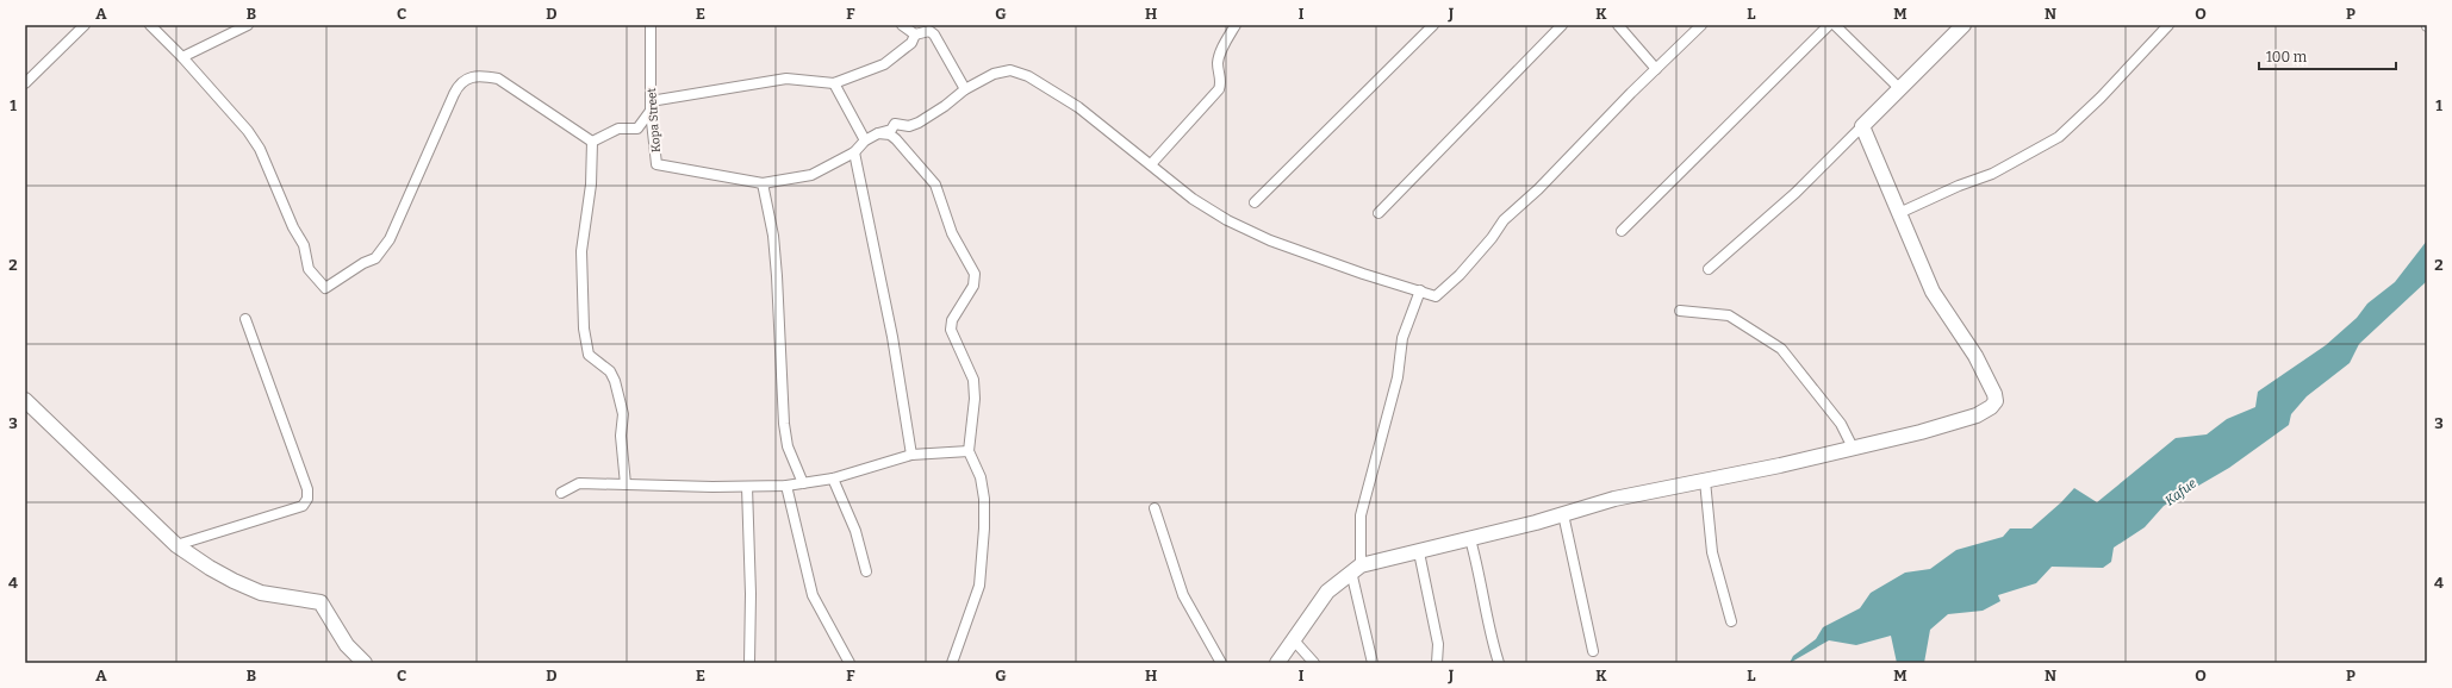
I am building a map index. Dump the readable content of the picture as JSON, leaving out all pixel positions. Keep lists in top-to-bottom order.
{
  "streets": {
    "street": ["Kopa Street"]
  },
  "water": ["Kafue"],
  "scale_bar": "100 m",
  "grid": {
    "columns": [
      "A",
      "B",
      "C",
      "D",
      "E",
      "F",
      "G",
      "H",
      "I",
      "J",
      "K",
      "L",
      "M",
      "N",
      "O",
      "P"
    ],
    "rows": [
      "1",
      "2",
      "3",
      "4"
    ]
  }
}
